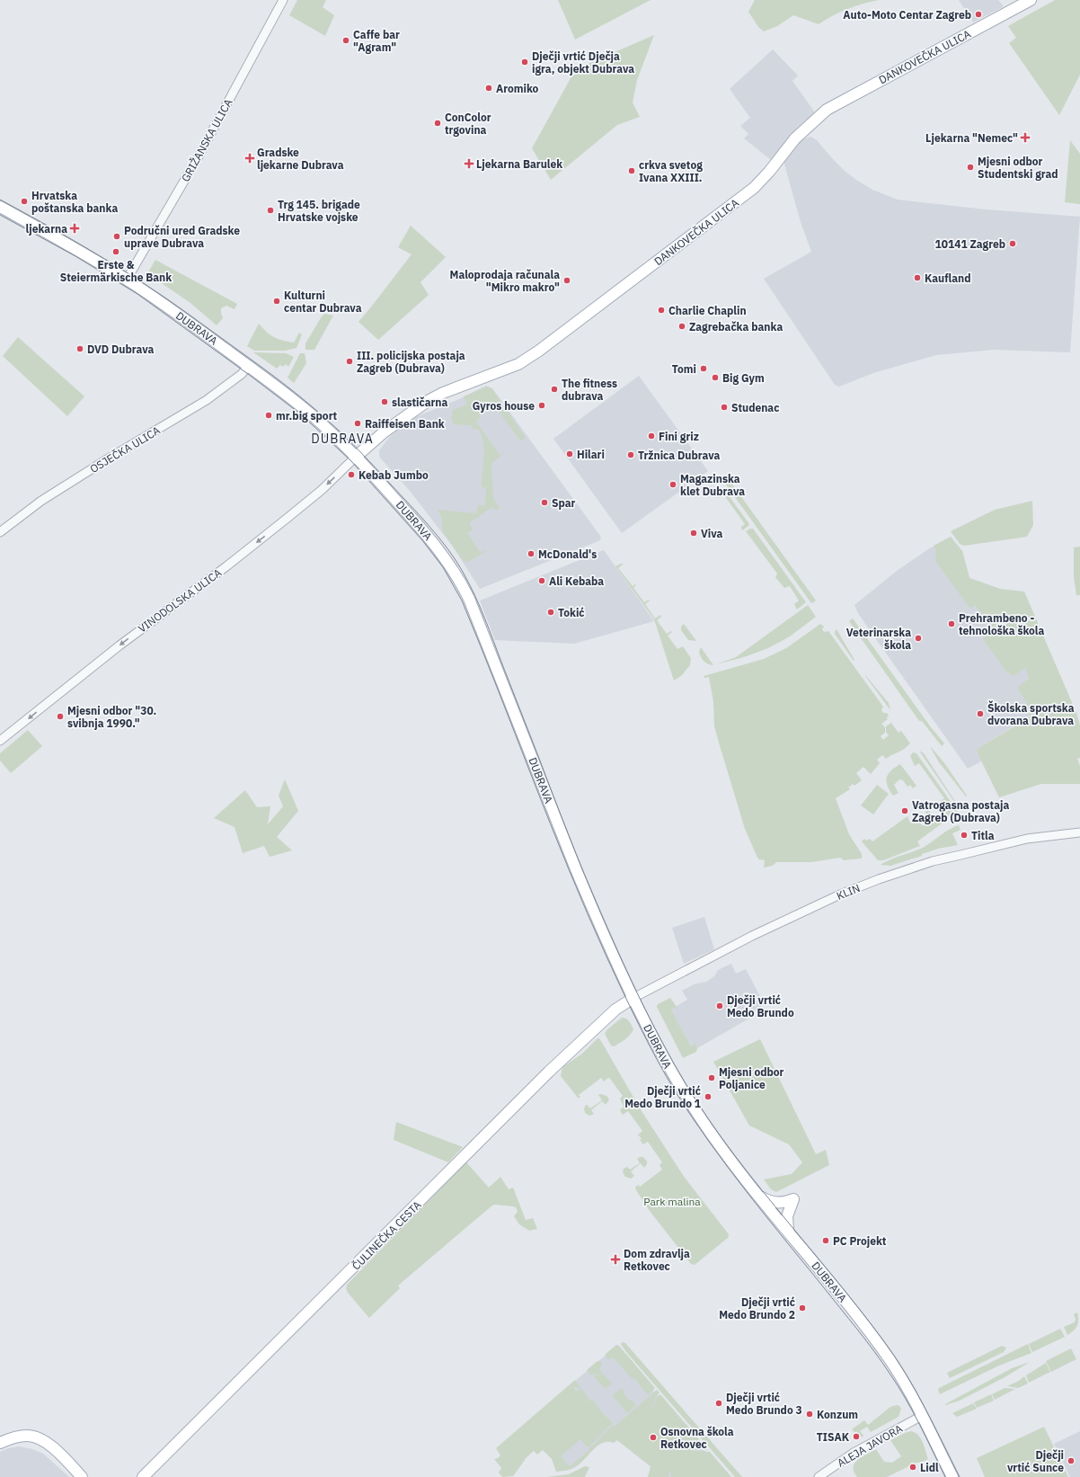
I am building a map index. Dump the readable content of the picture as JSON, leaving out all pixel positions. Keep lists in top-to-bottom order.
{
  "streets": {
    "main road": ["DANKOVEČKA ULICA", "DUBRAVA", "ČULINEČKA CESTA"],
    "street": [
      "GRIŽANSKA ULICA",
      "OSJEČKA ULICA",
      "VINODOLSKA ULICA",
      "KLIN",
      "ALEJA JAVORA"
    ]
  },
  "crossings": [
    ["DANKOVEČKA ULICA", "DUBRAVA"],
    ["DANKOVEČKA ULICA", "VINODOLSKA ULICA"],
    ["GRIŽANSKA ULICA", "DUBRAVA"],
    ["DUBRAVA", "OSJEČKA ULICA"],
    ["DUBRAVA", "VINODOLSKA ULICA"],
    ["DUBRAVA", "KLIN"],
    ["DUBRAVA", "ČULINEČKA CESTA"],
    ["DUBRAVA", "ALEJA JAVORA"],
    ["KLIN", "ČULINEČKA CESTA"]
  ],
  "one_way": ["VINODOLSKA ULICA"],
  "districts": ["DUBRAVA"],
  "parks": ["Park malina"],
  "places": {
    "other": [
      "Auto-Moto Centar Zagreb",
      "Caffe bar \"Agram\"",
      "Dječji vrtić Dječja igra, objekt Dubrava",
      "Aromiko",
      "ConColor trgovina",
      "Mjesni odbor Studentski grad",
      "crkva svetog Ivana XXIII.",
      "Hrvatska poštanska banka",
      "Trg 145. brigade Hrvatske vojske",
      "Područni ured Gradske uprave Dubrava",
      "10141 Zagreb",
      "Erste & Steiermärkische Bank",
      "Kaufland",
      "Maloprodaja računala \"Mikro makro\"",
      "Kulturni centar Dubrava",
      "Charlie Chaplin",
      "Zagrebačka banka",
      "DVD Dubrava",
      "III. policijska postaja Zagreb (Dubrava)",
      "Tomi",
      "Big Gym",
      "The fitness dubrava",
      "slastičarna",
      "Gyros house",
      "Studenac",
      "mr.big sport",
      "Raiffeisen Bank",
      "Fini griz",
      "Hilari",
      "Tržnica Dubrava",
      "Kebab Jumbo",
      "Magazinska klet Dubrava",
      "Spar",
      "Viva",
      "McDonald's",
      "Ali Kebaba",
      "Tokić",
      "Prehrambeno - tehnološka škola",
      "Veterinarska škola",
      "Školska sportska dvorana Dubrava",
      "Mjesni odbor \"30. svibnja 1990.\"",
      "Vatrogasna postaja Zagreb (Dubrava)",
      "Titla",
      "Dječji vrtić Medo Brundo",
      "Mjesni odbor Poljanice",
      "Dječji vrtić Medo Brundo 1",
      "PC Projekt",
      "Dječji vrtić Medo Brundo 2",
      "Dječji vrtić Medo Brundo 3",
      "Konzum",
      "TISAK",
      "Osnovna škola Retkovec",
      "Dječji vrtić Sunce",
      "Lidl"
    ],
    "health": [
      "Ljekarna \"Nemec\"",
      "Gradske ljekarne Dubrava",
      "Ljekarna Barulek",
      "ljekarna",
      "Dom zdravlja Retkovec"
    ]
  }
}
